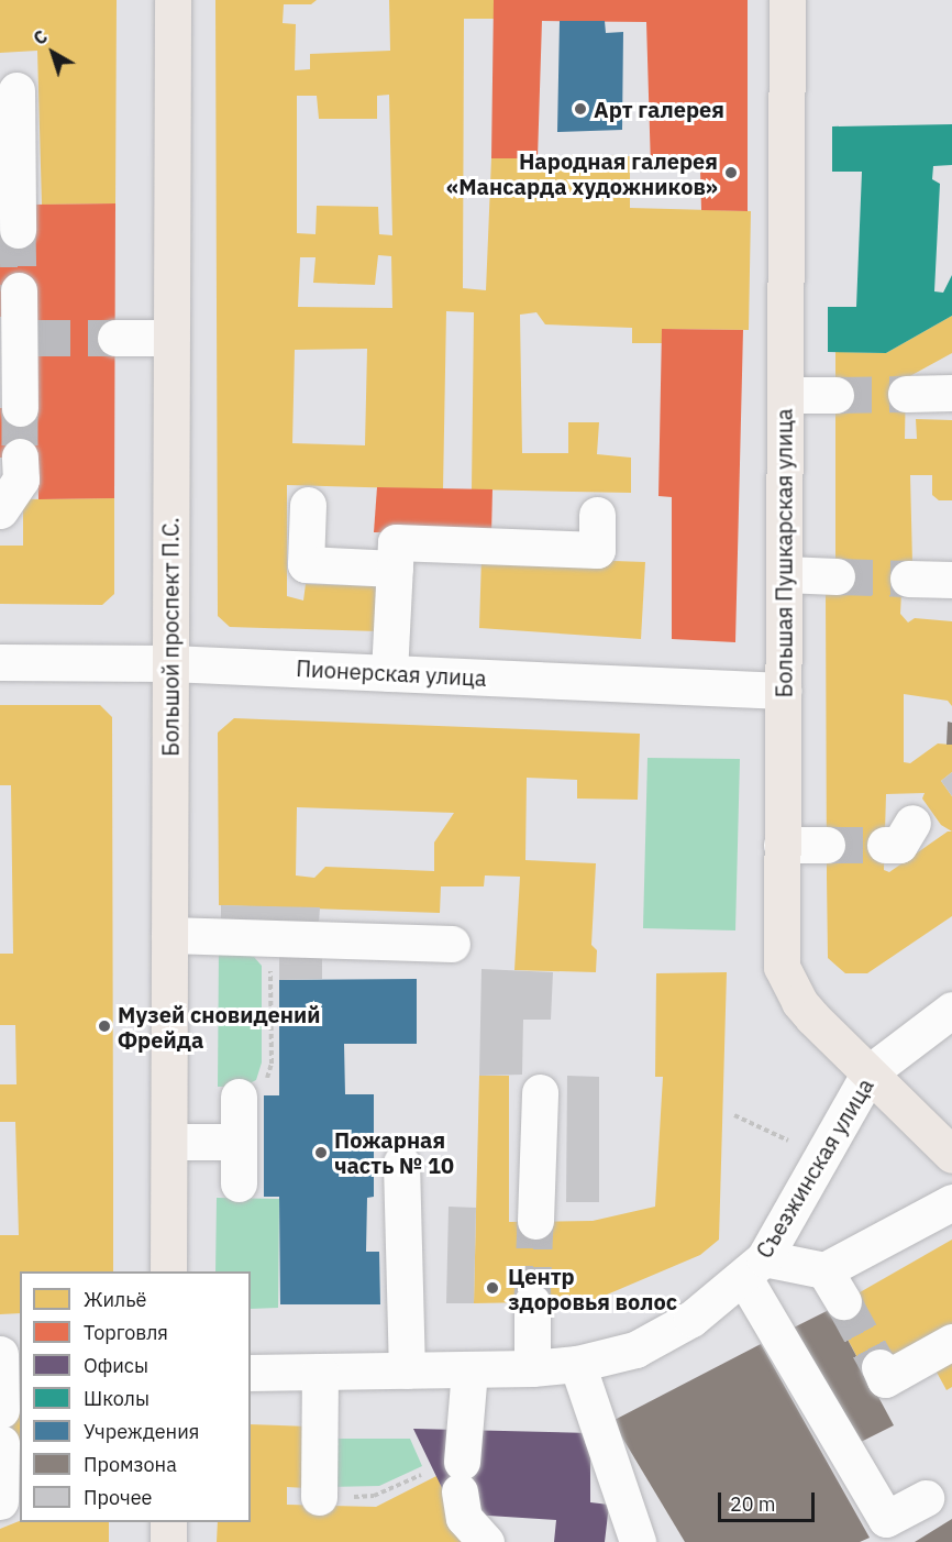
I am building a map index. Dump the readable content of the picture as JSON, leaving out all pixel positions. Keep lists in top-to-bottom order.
{
  "streets": {
    "main road": ["Большая Пушкарская улица", "Большой проспект П.С."],
    "street": ["Пионерская улица", "Съезжинская улица"]
  },
  "crossings": [
    ["Большая Пушкарская улица", "Пионерская улица"],
    ["Большая Пушкарская улица", "Съезжинская улица"],
    ["Большой проспект П.С.", "Пионерская улица"]
  ],
  "places": [
    "Арт галерея",
    "Народная галерея «Мансарда художников»",
    "Музей сновидений Фрейда",
    "Пожарная часть № 10",
    "Центр здоровья волос"
  ],
  "legend": [
    "Жильё",
    "Торговля",
    "Офисы",
    "Школы",
    "Учреждения",
    "Промзона",
    "Прочее"
  ],
  "scale_bar": "20 m",
  "north": "top left"
}
